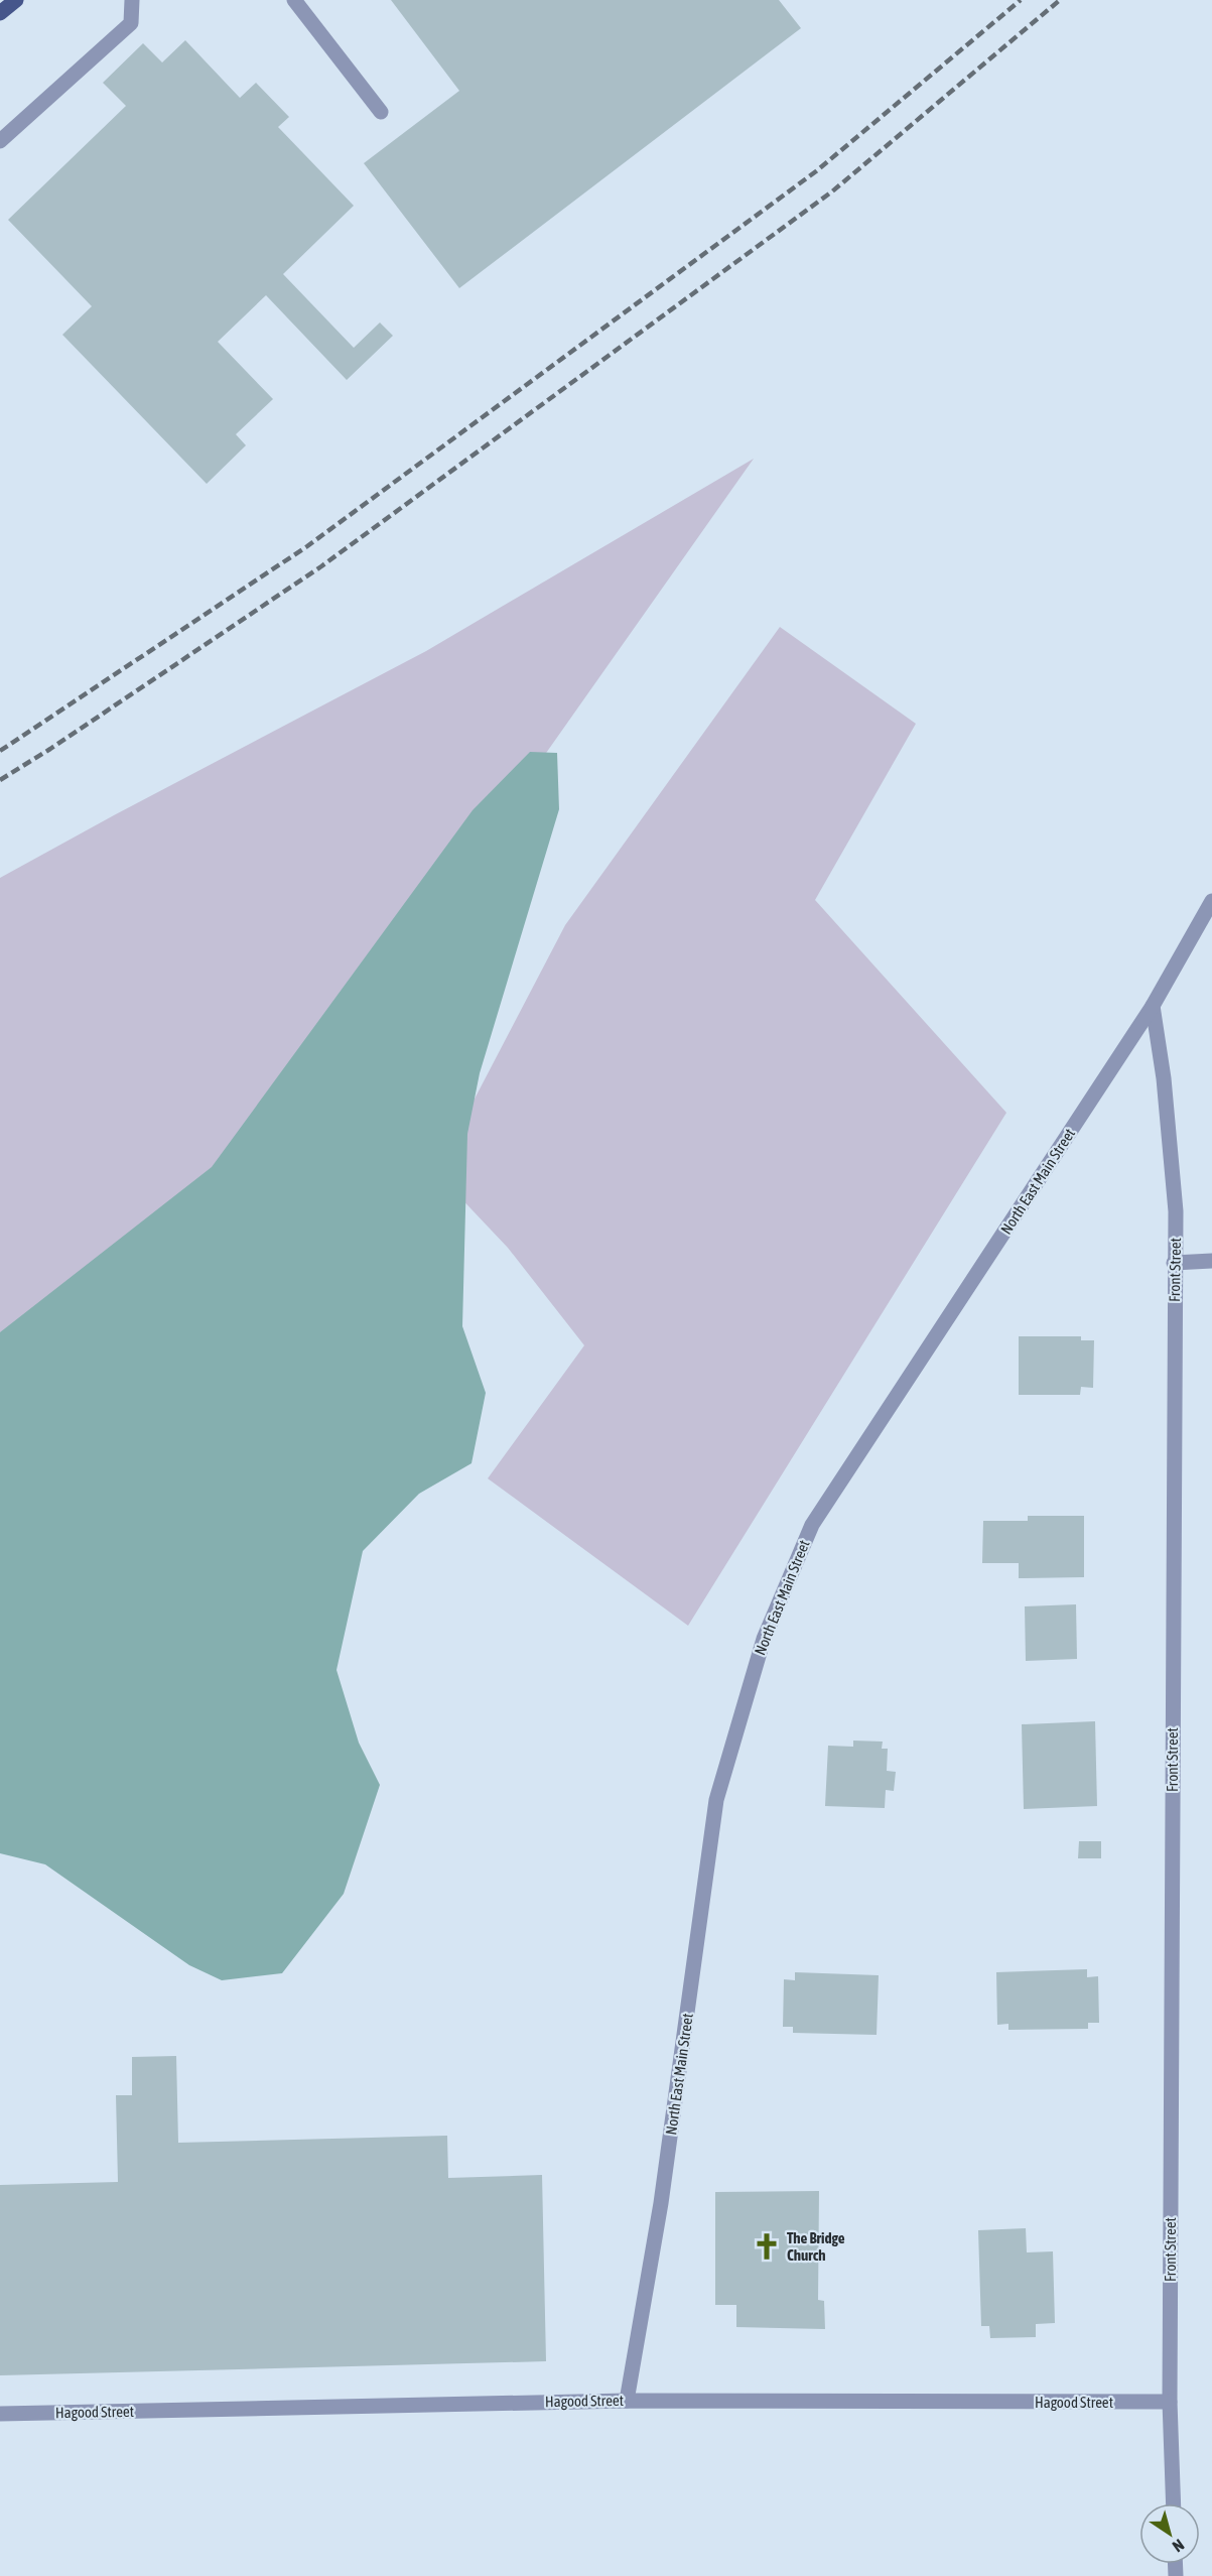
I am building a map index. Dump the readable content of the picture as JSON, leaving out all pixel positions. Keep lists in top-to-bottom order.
{
  "streets": {
    "street": ["North East Main Street", "Front Street", "Hagood Street"]
  },
  "crossings": [
    ["North East Main Street", "Front Street"],
    ["North East Main Street", "Hagood Street"],
    ["Front Street", "Hagood Street"]
  ],
  "places": {
    "church": ["The Bridge Church"]
  },
  "north": "bottom right"
}
